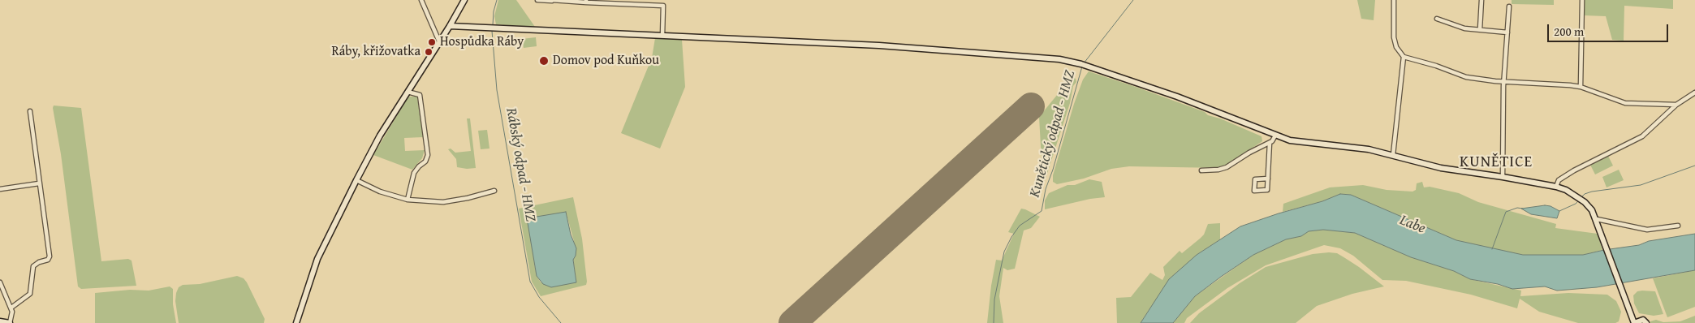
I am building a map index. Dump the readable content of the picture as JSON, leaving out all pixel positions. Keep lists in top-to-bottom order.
{
  "districts": ["KUNĚTICE"],
  "water": ["Kunětický odpad - HMZ", "Rábský odpad - HMZ", "Labe"],
  "places": ["Hospůdka Ráby", "Ráby, křižovatka", "Domov pod Kuňkou"],
  "scale_bar": "200 m"
}
